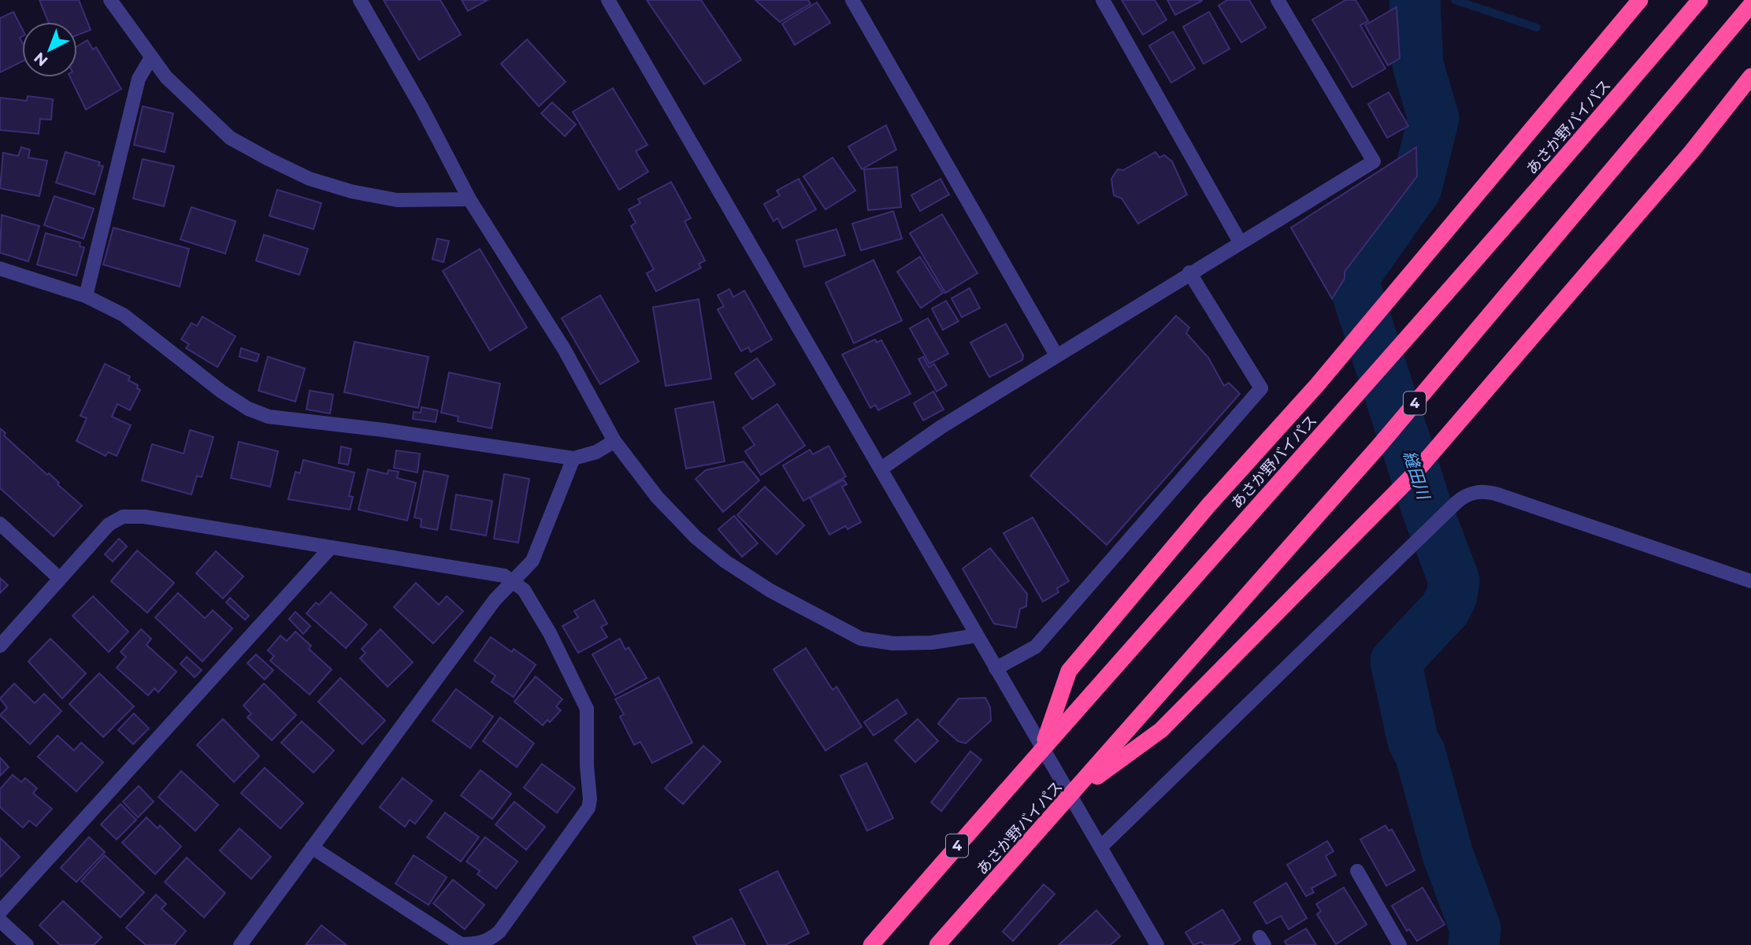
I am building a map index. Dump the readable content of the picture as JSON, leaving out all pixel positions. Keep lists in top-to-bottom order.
{
  "streets": {
    "highway": ["あさか野バイパス", "4"]
  },
  "water": ["縫田川"],
  "north": "bottom left"
}
